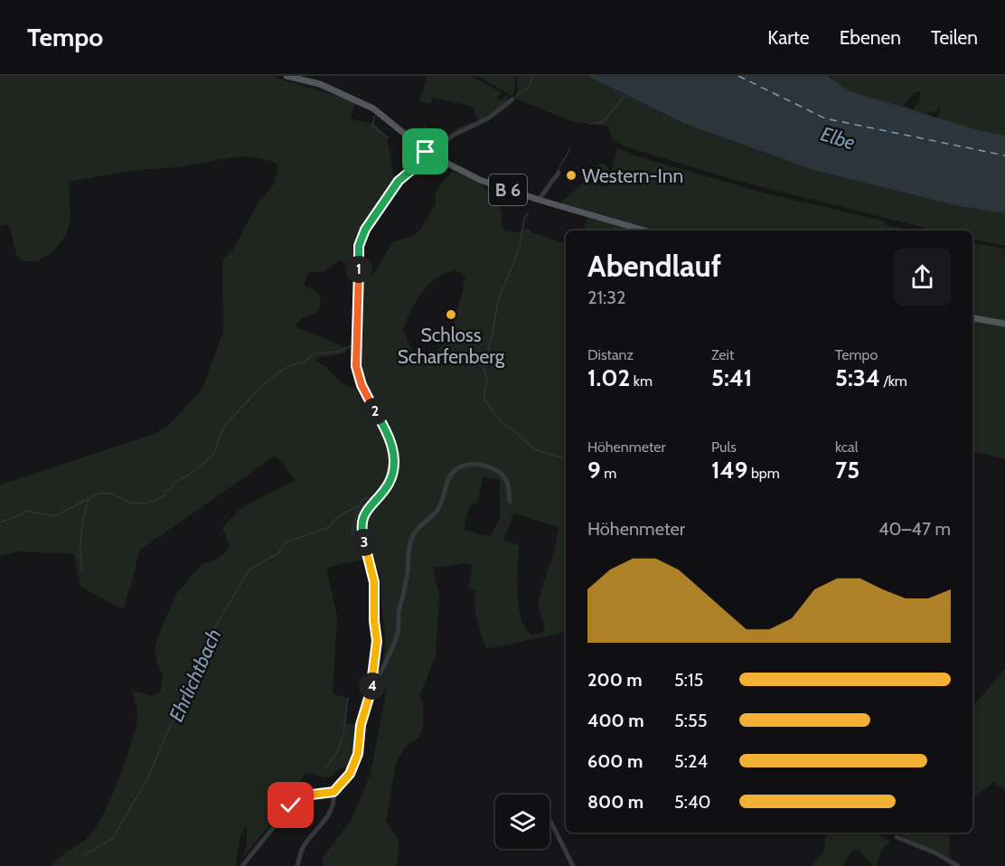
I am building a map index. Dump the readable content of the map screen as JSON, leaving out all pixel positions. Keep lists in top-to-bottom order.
{
  "streets": {
    "main road": ["B 6"]
  },
  "water": ["Elbe", "Ehrlichtbach"],
  "places": ["Western-Inn", "Schloss Scharfenberg"],
  "page": {
    "header": "Tempo",
    "nav": ["Karte", "Ebenen", "Teilen"],
    "heading": ["Abendlauf", "21:32"],
    "pins": [
      "1",
      "2",
      "3",
      "4"
    ],
    "stats": [
      ["Distanz", "1.02 km"],
      ["Zeit", "5:41"],
      ["Tempo", "5:34 /km"],
      ["Höhenmeter", "9 m"],
      ["Puls", "149 bpm"],
      ["kcal", "75"]
    ],
    "chart": ["Höhenmeter", "40–47 m"],
    "list": [
      {
        "name": "200 m",
        "note": "5:15"
      },
      {
        "name": "400 m",
        "note": "5:55"
      },
      {
        "name": "600 m",
        "note": "5:24"
      },
      {
        "name": "800 m",
        "note": "5:40"
      }
    ]
  }
}
